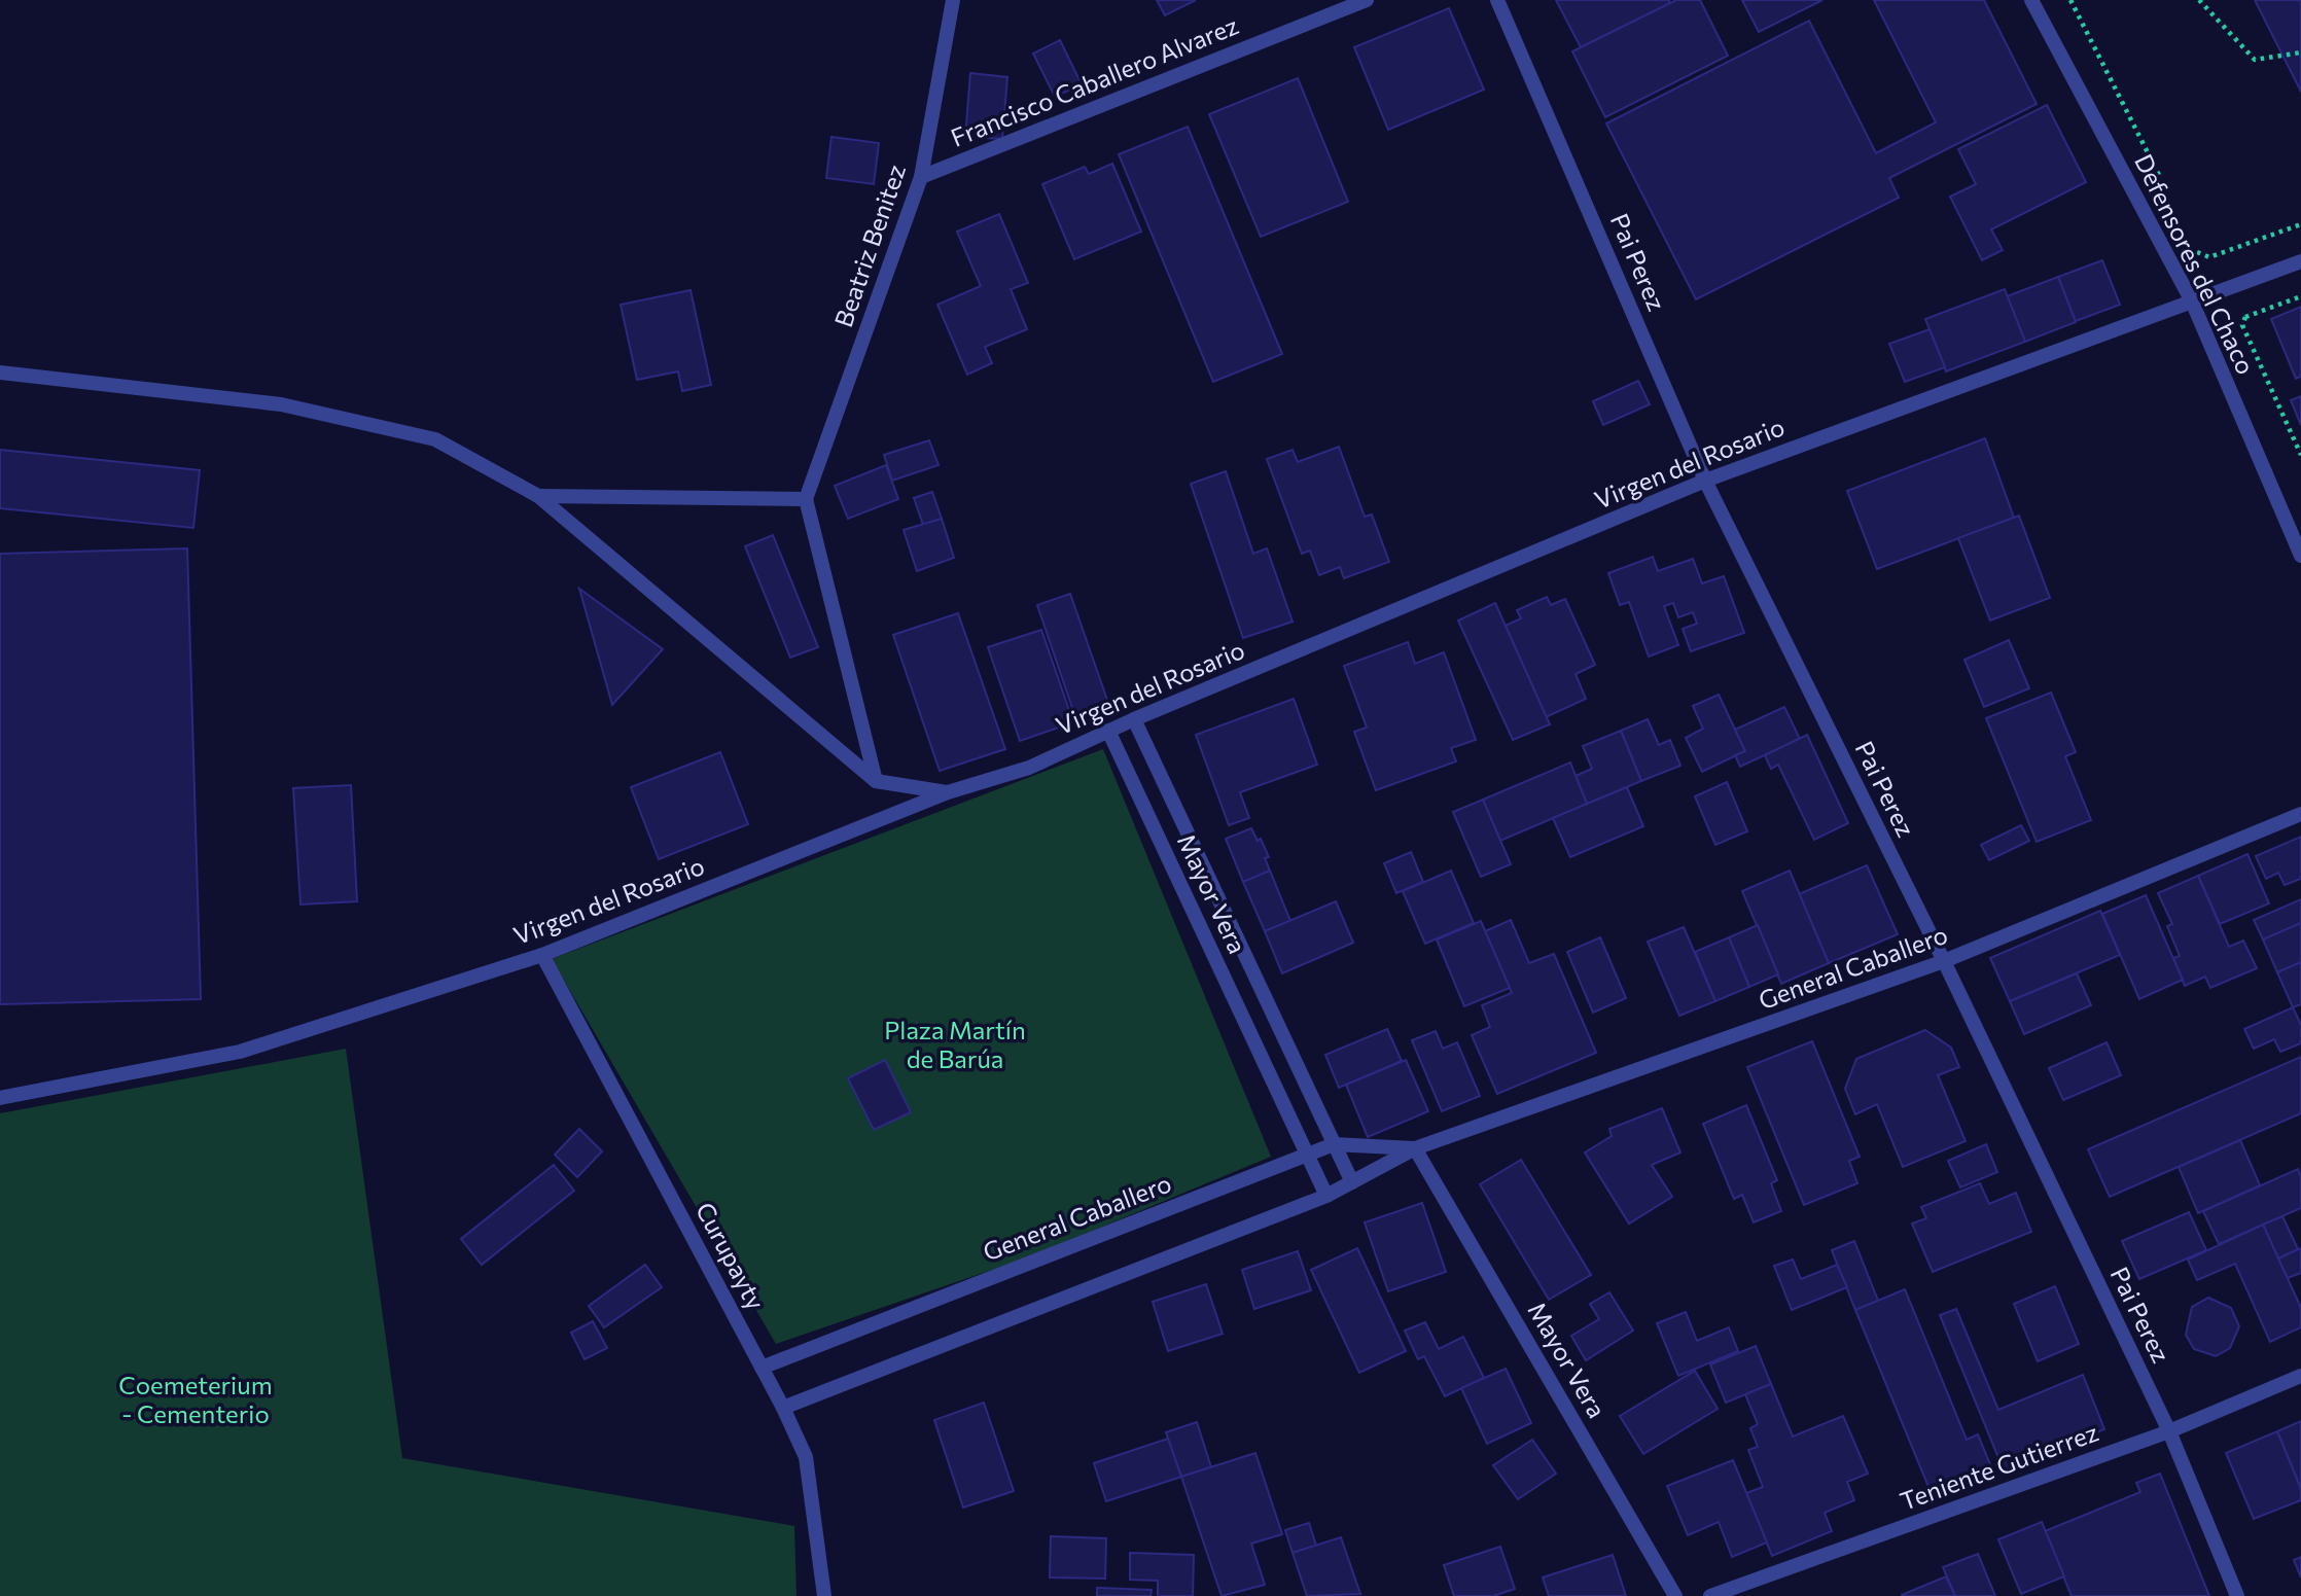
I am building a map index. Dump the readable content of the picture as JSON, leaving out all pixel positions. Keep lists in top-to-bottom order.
{
  "streets": {
    "street": [
      "Francisco Caballero Alvarez",
      "Beatriz Benitez",
      "Pai Perez",
      "Defensores del Chaco",
      "Virgen del Rosario",
      "Mayor Vera",
      "General Caballero",
      "Curupayty",
      "Teniente Gutierrez"
    ]
  },
  "crossings": [
    ["Francisco Caballero Alvarez", "Beatriz Benitez"],
    ["Pai Perez", "Virgen del Rosario"],
    ["Pai Perez", "General Caballero"],
    ["Pai Perez", "Teniente Gutierrez"],
    ["Defensores del Chaco", "Virgen del Rosario"],
    ["Virgen del Rosario", "Mayor Vera"],
    ["Virgen del Rosario", "Curupayty"],
    ["Mayor Vera", "General Caballero"],
    ["General Caballero", "Curupayty"]
  ],
  "parks": ["Plaza Martín de Barúa", "Coemeterium - Cementerio"]
}
